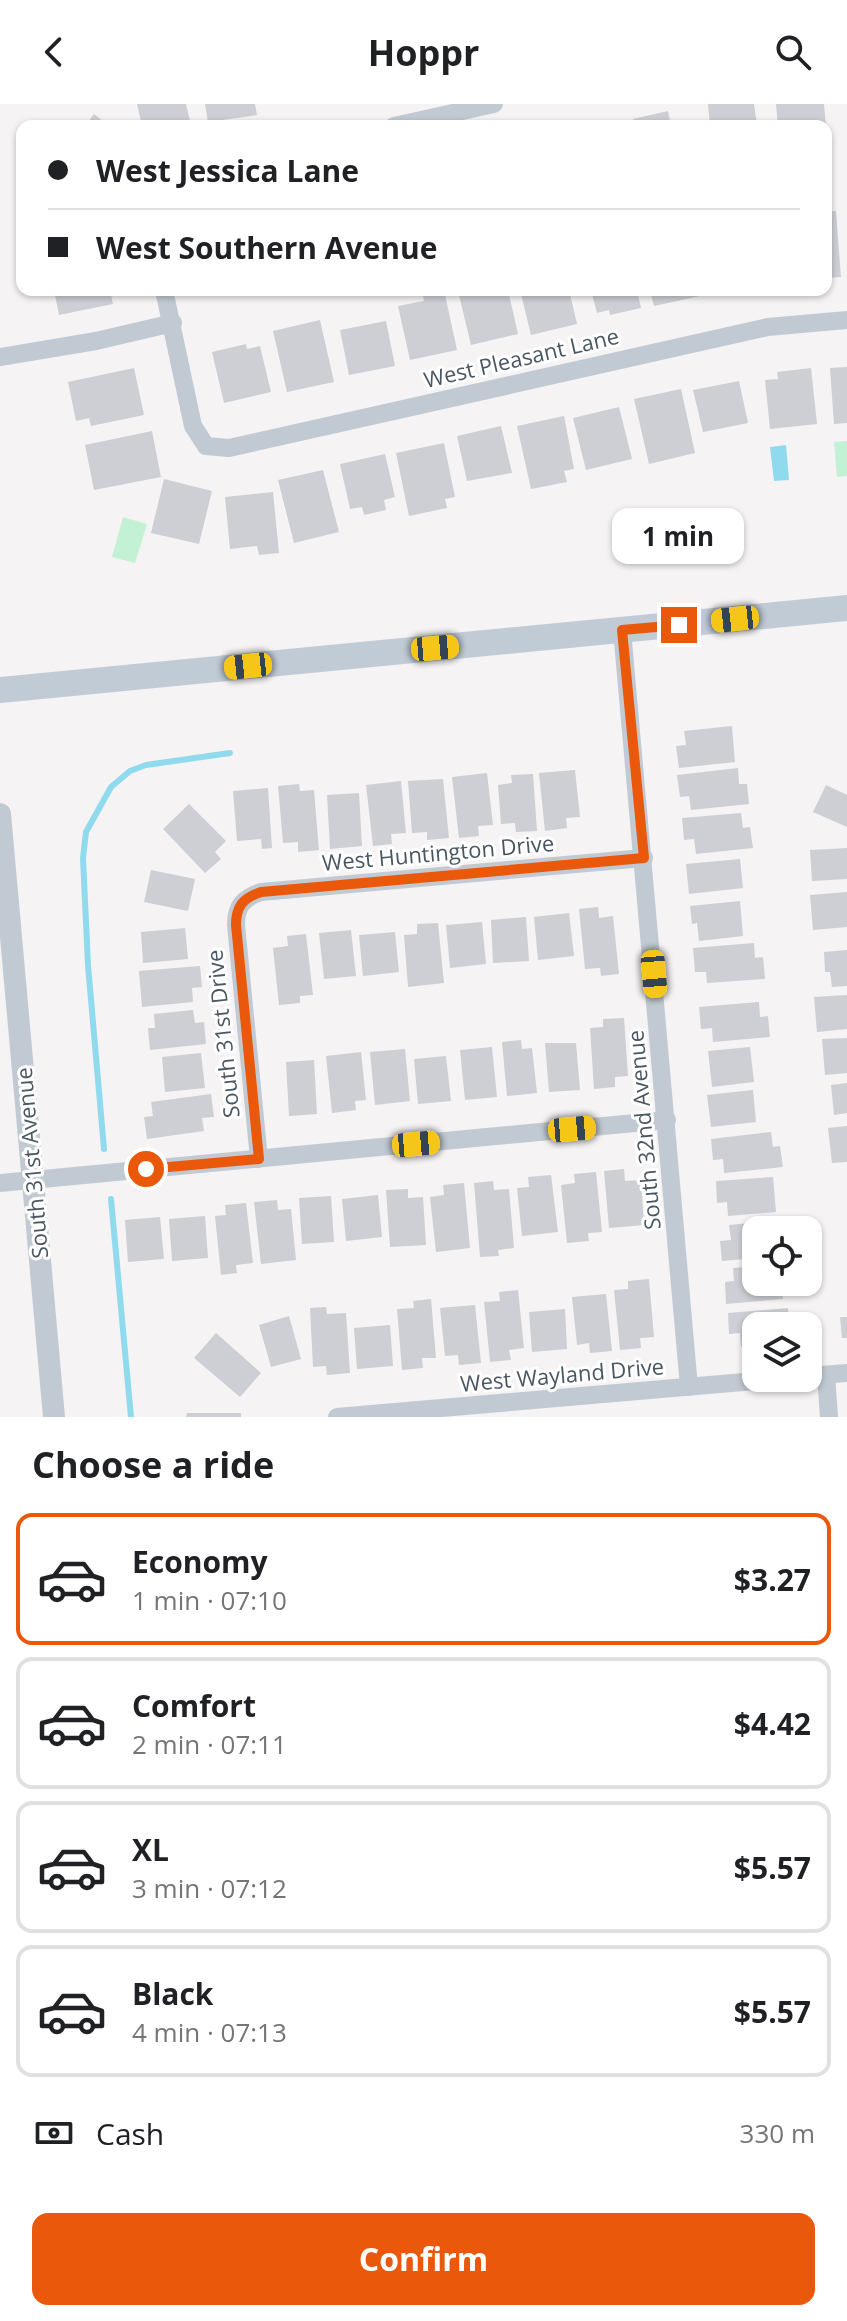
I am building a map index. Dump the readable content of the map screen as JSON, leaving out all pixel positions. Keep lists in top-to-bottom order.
{
  "streets": {
    "street": [
      "West Pleasant Lane",
      "West Huntington Drive",
      "South 31st Drive",
      "South 32nd Avenue",
      "South 31st Avenue",
      "West Wayland Drive"
    ]
  },
  "crossings": [
    ["West Huntington Drive", "South 31st Drive"],
    ["West Huntington Drive", "South 32nd Avenue"],
    ["South 32nd Avenue", "West Wayland Drive"]
  ],
  "page": {
    "header": "Hoppr",
    "banner": ["West Jessica Lane", "West Southern Avenue"],
    "bubble": "1 min",
    "heading": "Choose a ride",
    "list": [
      {
        "name": "Economy",
        "note": "1 min · 07:10",
        "value": "$3.27"
      },
      {
        "name": "Comfort",
        "note": "2 min · 07:11",
        "value": "$4.42"
      },
      {
        "name": "XL",
        "note": "3 min · 07:12",
        "value": "$5.57"
      },
      {
        "name": "Black",
        "note": "4 min · 07:13",
        "value": "$5.57"
      }
    ],
    "pay": ["Cash", "330 m"],
    "buttons": "Confirm"
  }
}
